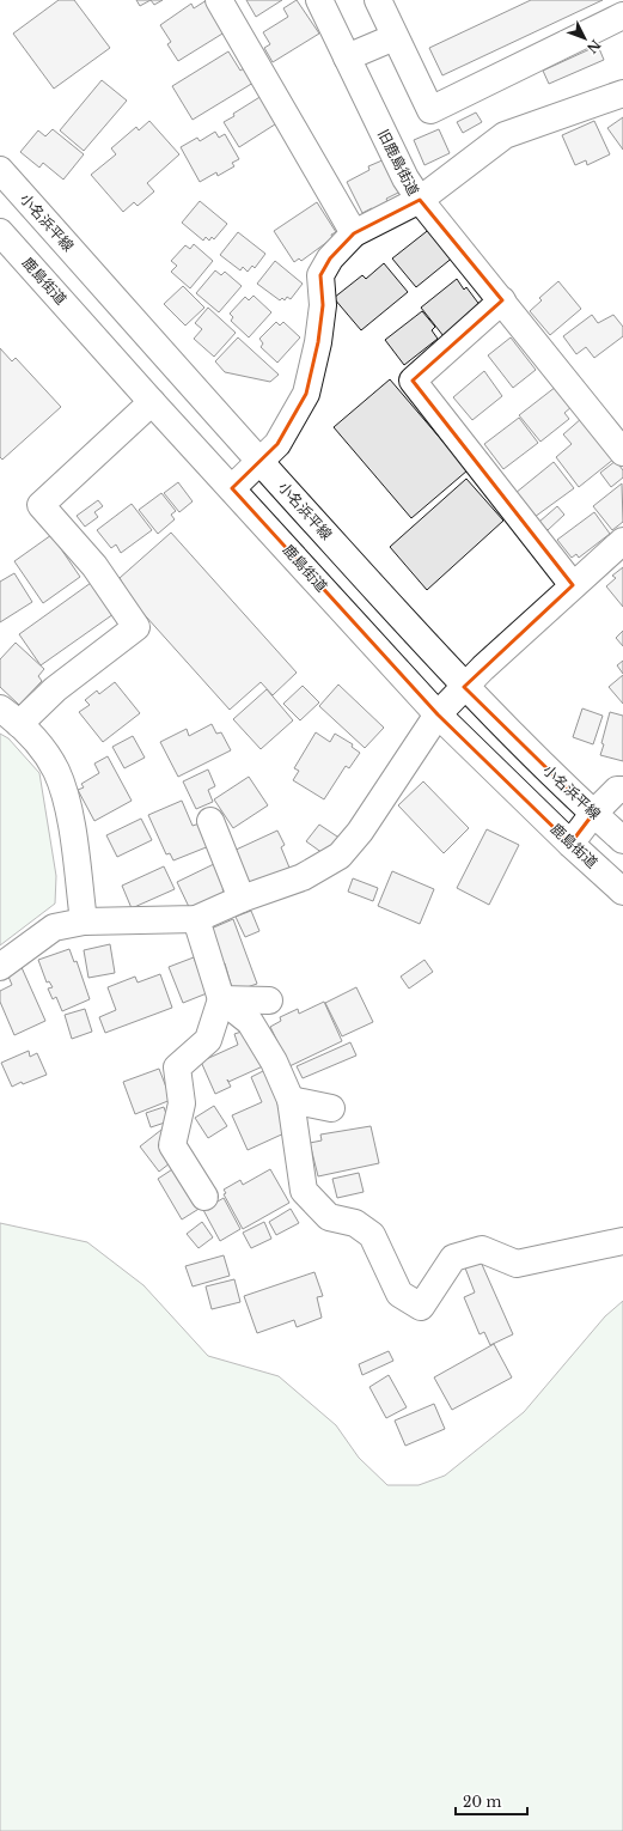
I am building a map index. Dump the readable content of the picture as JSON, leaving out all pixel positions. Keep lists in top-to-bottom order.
{
  "streets": {
    "street": ["旧鹿島街道", "小名浜平線", "鹿島街道"]
  },
  "crossings": [
    ["旧鹿島街道", "小名浜平線"],
    ["旧鹿島街道", "鹿島街道"]
  ],
  "scale_bar": "20 m",
  "north": "bottom right"
}
